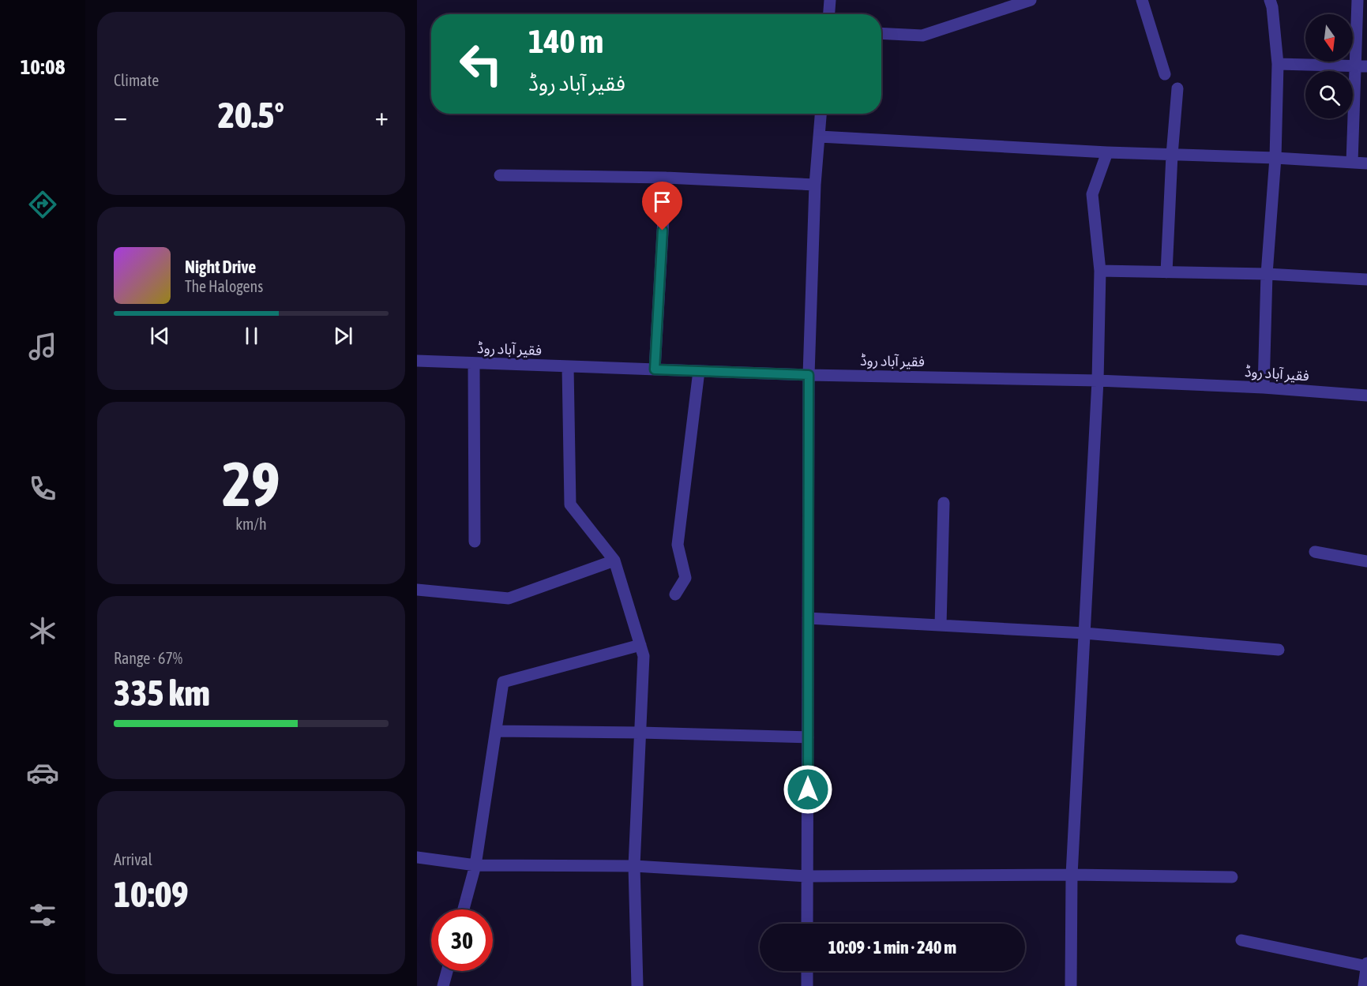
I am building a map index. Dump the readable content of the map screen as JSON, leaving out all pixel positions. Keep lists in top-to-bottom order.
{
  "streets": {
    "street": ["فقیر آباد روڈ"]
  },
  "north": "bottom",
  "page": {
    "tabs": "10:08",
    "tile": [
      "Climate",
      ["29", "km/h"],
      ["Range · 67%", "335 km"],
      ["Arrival", "10:09"]
    ],
    "turn": ["140 m", "فقیر آباد روڈ"],
    "heat": ["−", "20.5°", "+"],
    "song": ["Night Drive", "The Halogens"],
    "limit": "30",
    "trip": "10:09 · 1 min · 240 m"
  }
}
